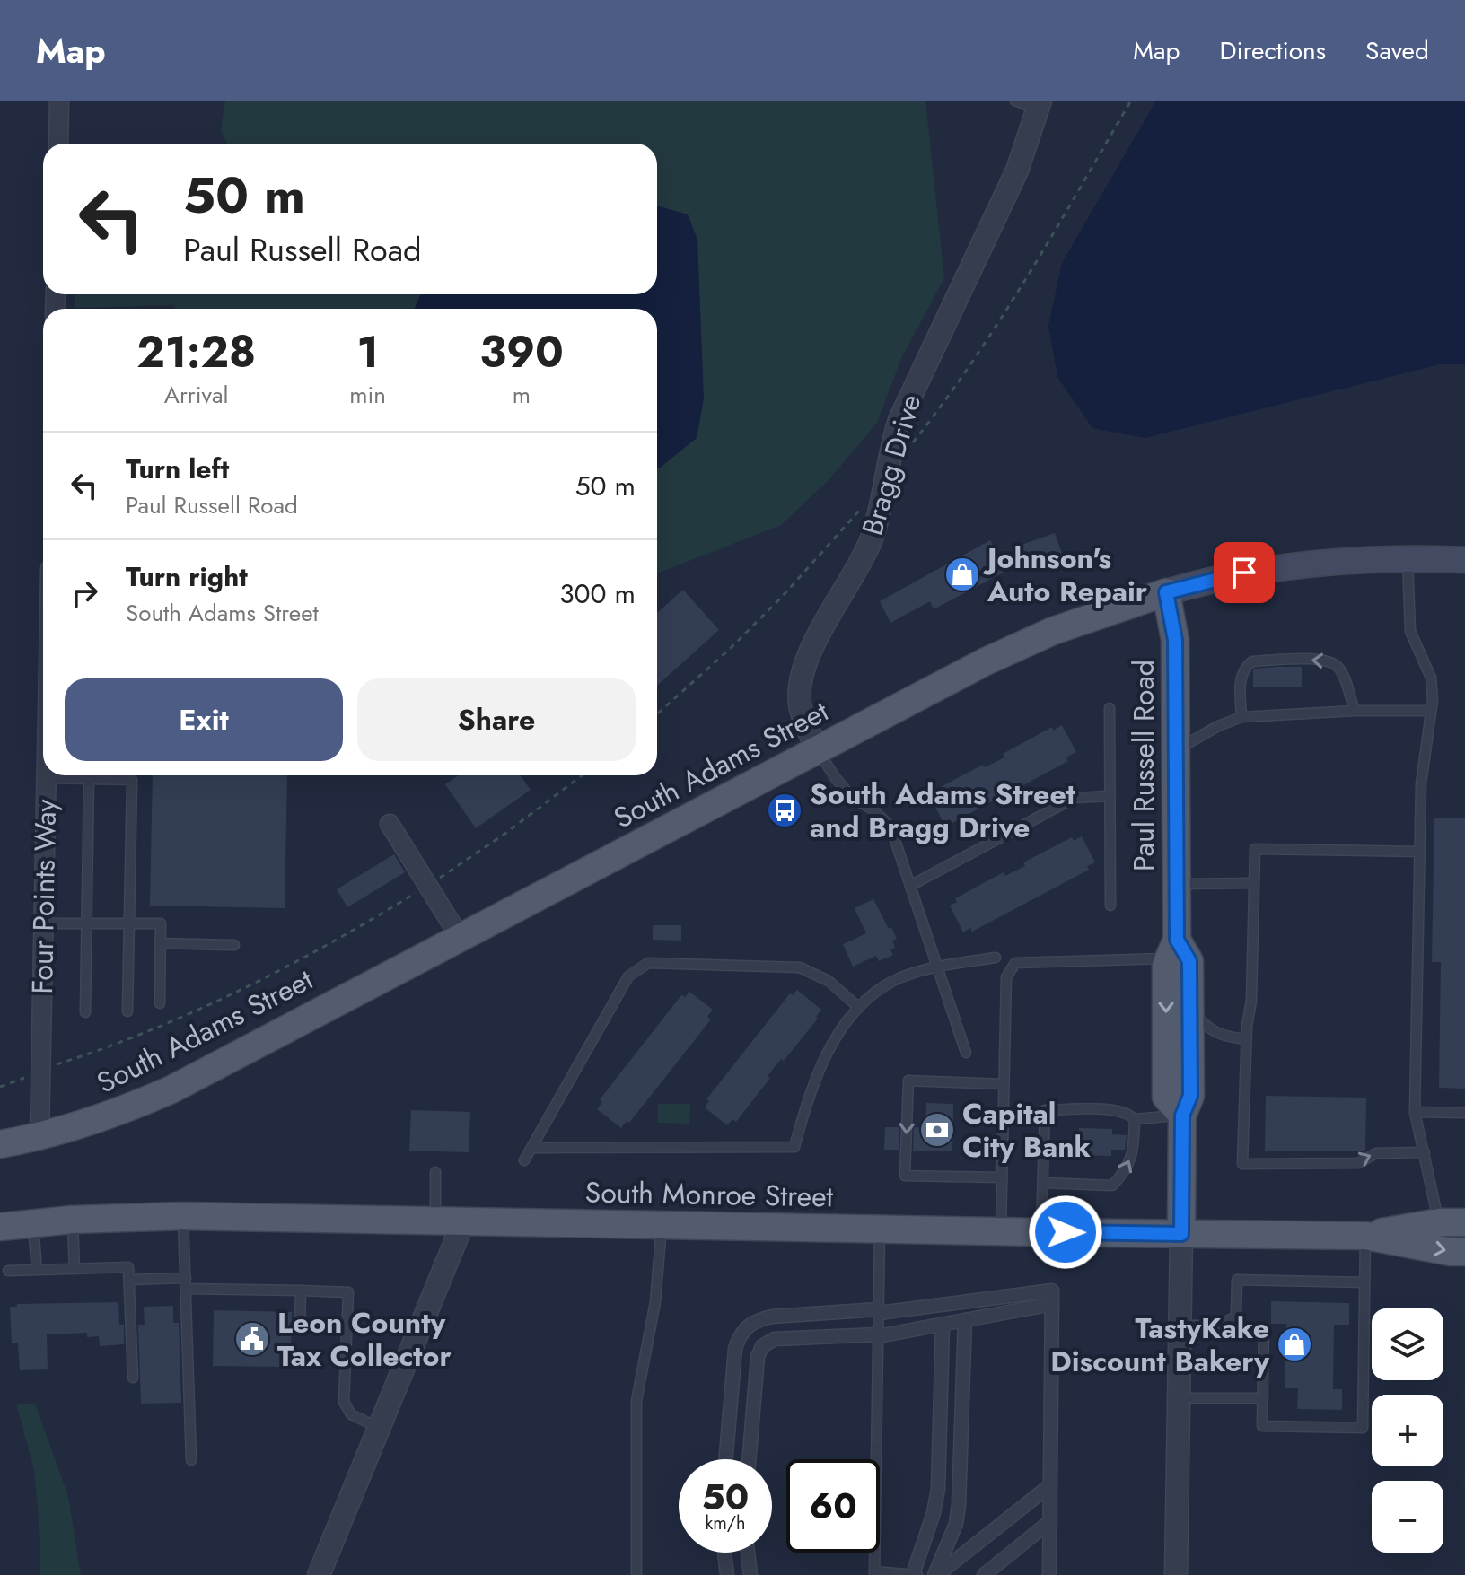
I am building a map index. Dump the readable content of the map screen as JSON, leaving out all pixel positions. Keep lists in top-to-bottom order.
{
  "streets": {
    "main road": ["South Adams Street", "Paul Russell Road", "South Monroe Street"],
    "street": ["Bragg Drive", "Four Points Way"]
  },
  "crossings": [
    ["Bragg Drive", "South Adams Street"],
    ["South Adams Street", "Paul Russell Road"],
    ["South Adams Street", "Four Points Way"],
    ["Paul Russell Road", "South Monroe Street"]
  ],
  "places": {
    "shop": ["Johnson's Auto Repair", "TastyKake Discount Bakery"],
    "bus stop": ["South Adams Street and Bragg Drive"],
    "bank": ["Capital City Bank"],
    "public building": ["Leon County Tax Collector"]
  },
  "page": {
    "header": "Map",
    "nav": ["Map", "Directions", "Saved"],
    "turn": ["50 m", "Paul Russell Road"],
    "eta": [
      "21:28",
      "Arrival",
      "1",
      "min",
      "390",
      "m"
    ],
    "list": [
      {
        "name": "Turn left",
        "note": "Paul Russell Road",
        "value": "50 m"
      },
      {
        "name": "Turn right",
        "note": "South Adams Street",
        "value": "300 m"
      }
    ],
    "buttons": ["Exit", "Share"],
    "map_buttons": ["+", "−"],
    "speed": "50 km/h",
    "limit": "60"
  }
}
